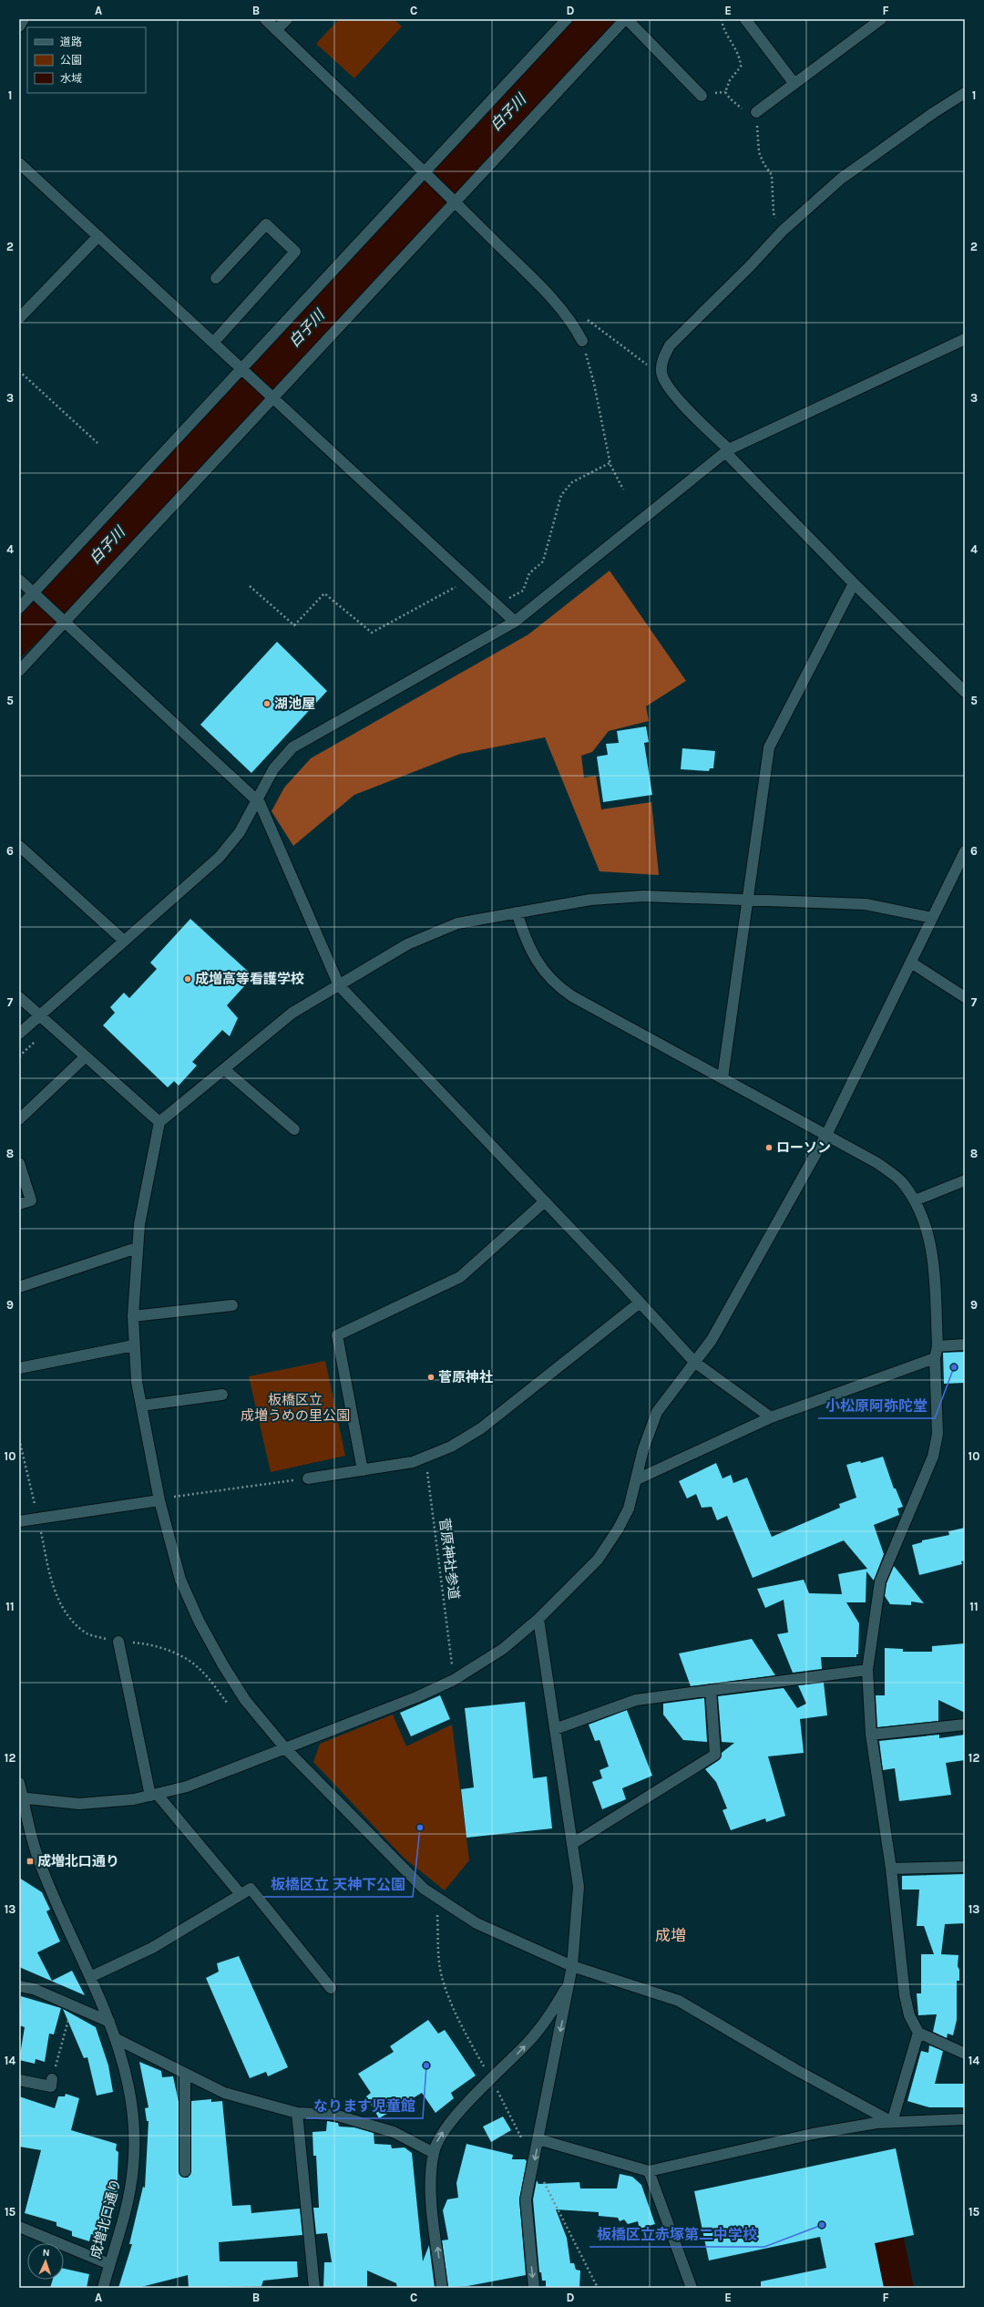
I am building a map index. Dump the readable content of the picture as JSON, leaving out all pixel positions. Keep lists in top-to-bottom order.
{
  "streets": {
    "street": ["成増北口通り"],
    "path": ["菅原神社参道"]
  },
  "districts": ["成増"],
  "water": ["白子川"],
  "parks": ["板橋区立 成増うめの里公園"],
  "places": {
    "other": [
      "湖池屋",
      "成増高等看護学校",
      "ローソン",
      "小松原阿弥陀堂",
      "菅原神社",
      "板橋区立 天神下公園",
      "なります児童館",
      "板橋区立赤塚第二中学校"
    ],
    "transit": ["成増北口通り"]
  },
  "legend": ["道路", "公園", "水域"],
  "north": "top",
  "grid": {
    "columns": [
      "A",
      "B",
      "C",
      "D",
      "E",
      "F"
    ],
    "rows": [
      "1",
      "2",
      "3",
      "4",
      "5",
      "6",
      "7",
      "8",
      "9",
      "10",
      "11",
      "12",
      "13",
      "14",
      "15"
    ]
  }
}
